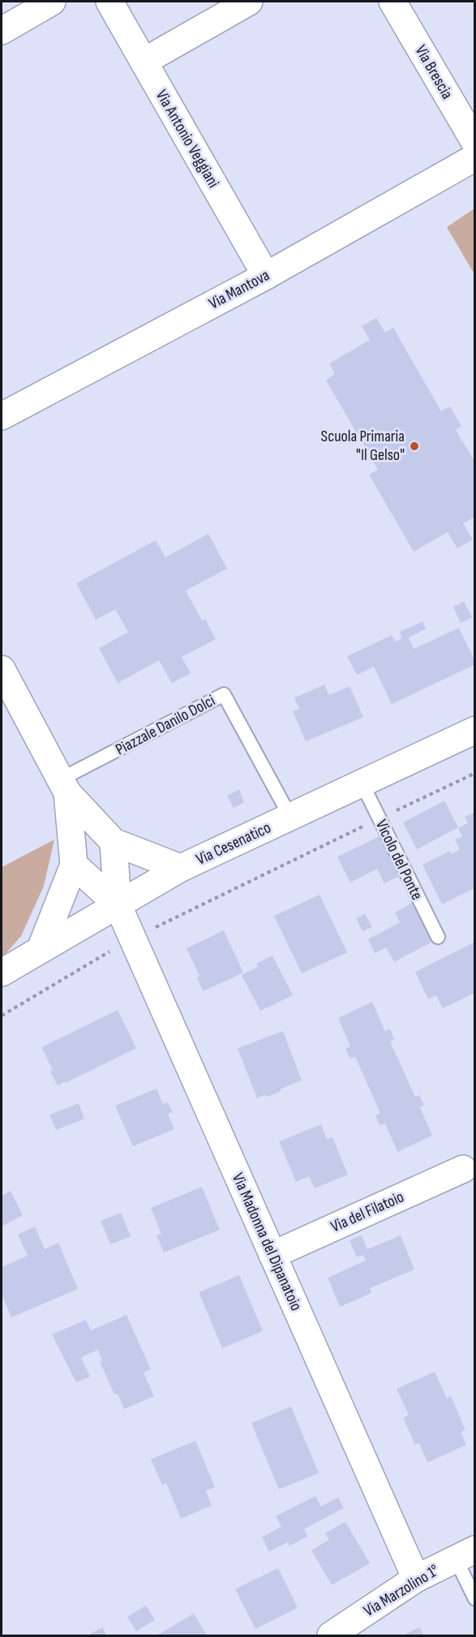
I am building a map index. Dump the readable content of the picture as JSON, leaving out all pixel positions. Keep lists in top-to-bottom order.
{
  "streets": {
    "street": [
      "Via Brescia",
      "Via Antonio Veggiani",
      "Via Mantova",
      "Via Cesenatico",
      "Via del Filatoio",
      "Via Madonna del Dipanatoio",
      "Via Marzolino 1°"
    ],
    "lane": ["Piazzale Danilo Dolci", "Vicolo del Ponte"]
  },
  "crossings": [
    ["Via Antonio Veggiani", "Via Mantova"],
    ["Piazzale Danilo Dolci", "Via Cesenatico"],
    ["Via Cesenatico", "Vicolo del Ponte"],
    ["Via Cesenatico", "Via Madonna del Dipanatoio"],
    ["Via del Filatoio", "Via Madonna del Dipanatoio"],
    ["Via Madonna del Dipanatoio", "Via Marzolino 1°"]
  ],
  "places": ["Scuola Primaria \"Il Gelso\""]
}
